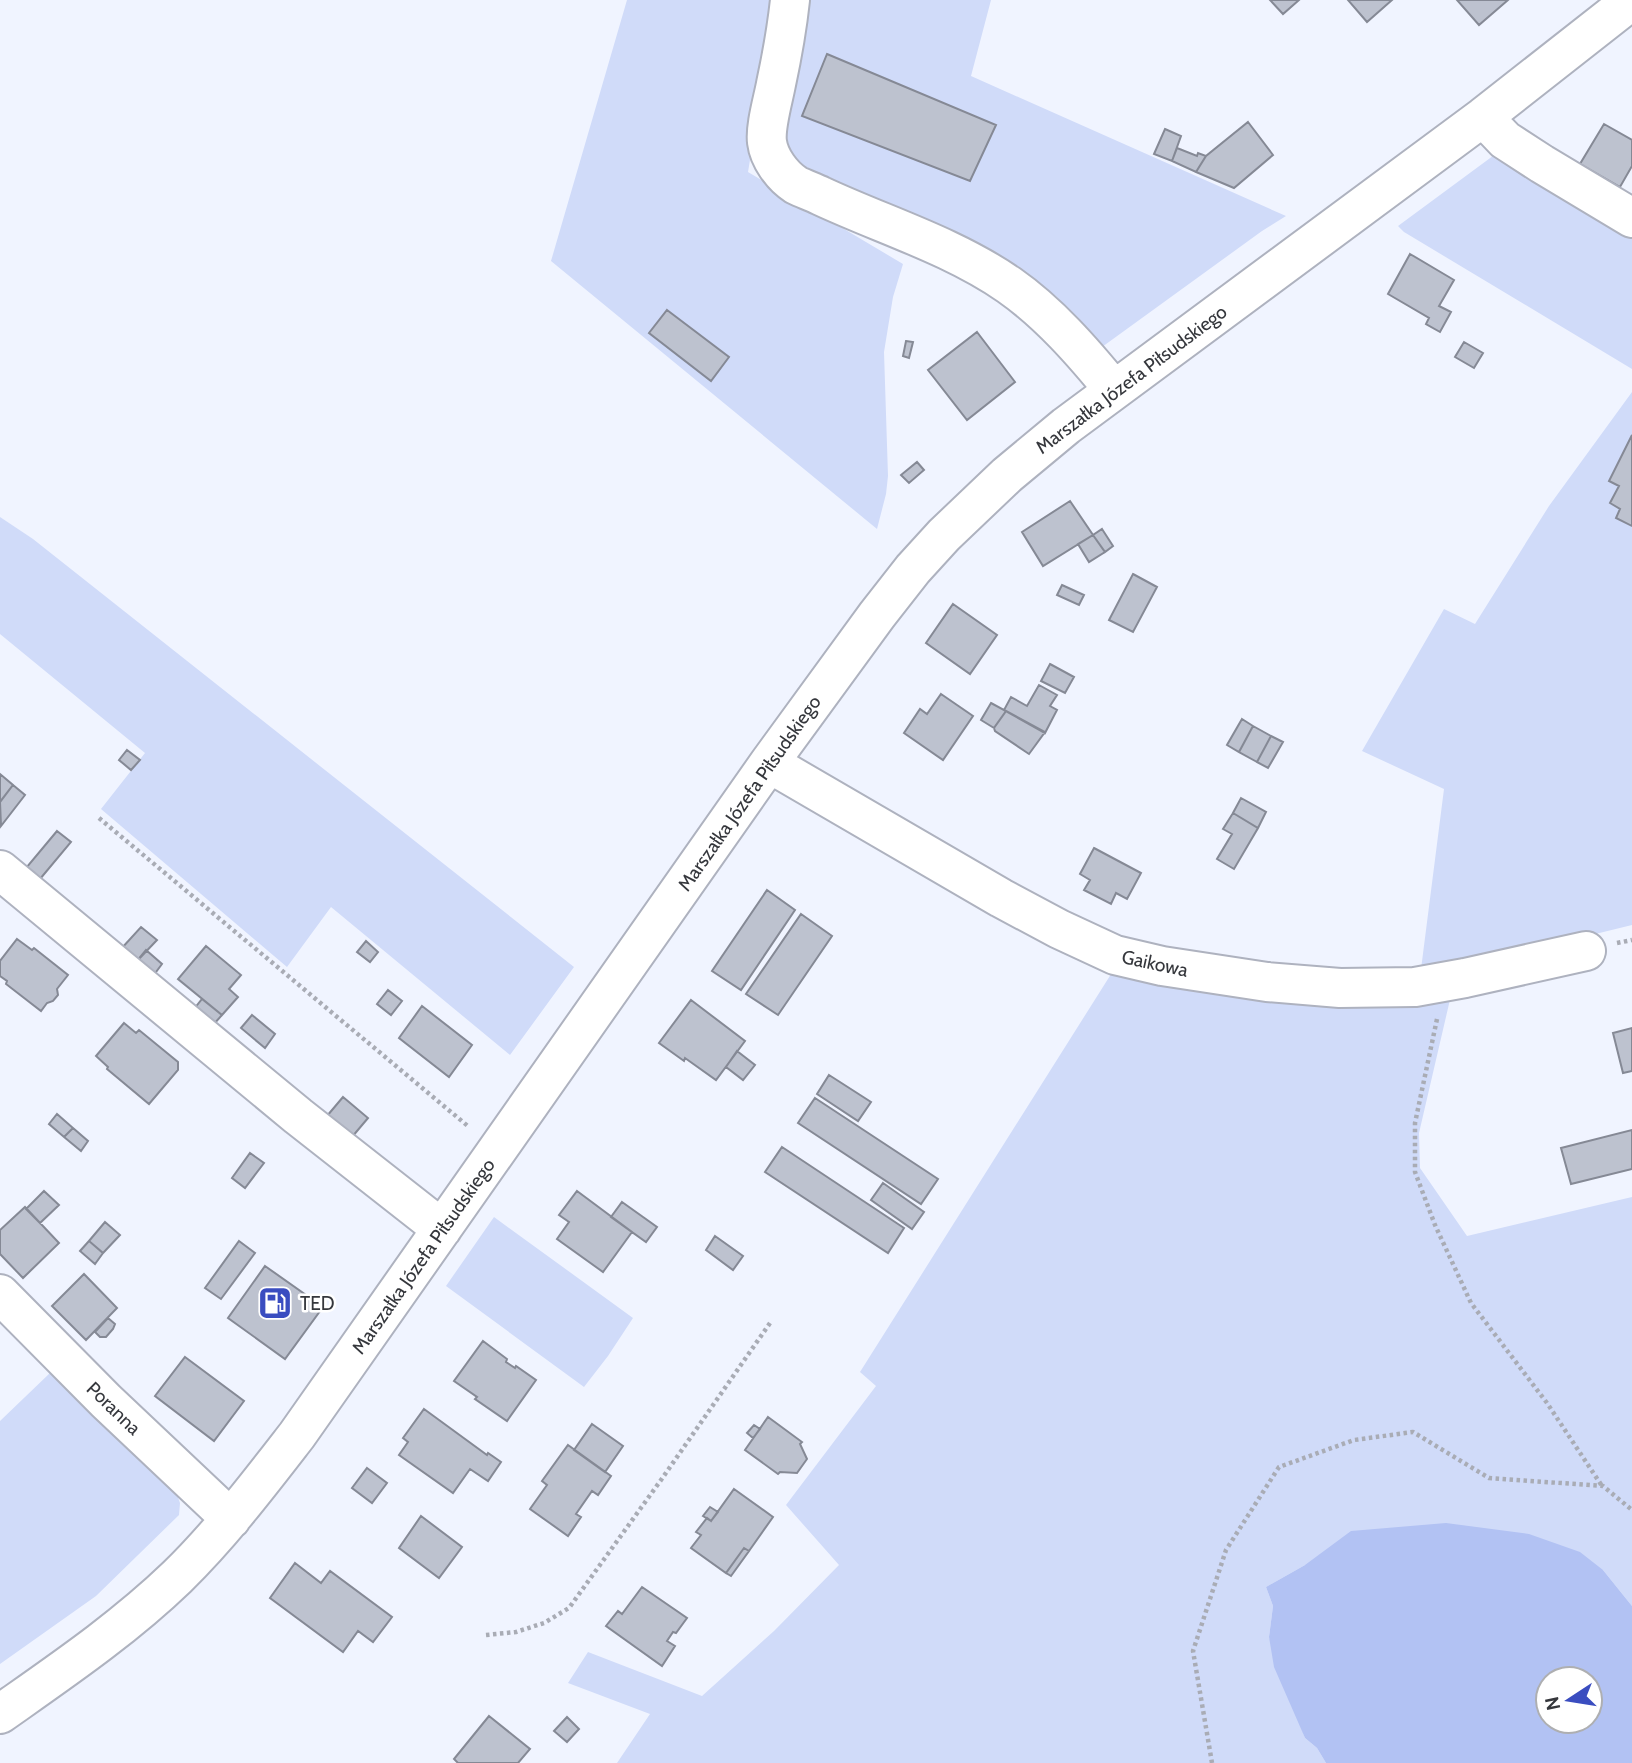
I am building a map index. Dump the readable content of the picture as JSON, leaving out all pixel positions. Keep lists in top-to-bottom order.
{
  "streets": {
    "street": ["Marszałka Józefa Piłsudskiego", "Gaikowa", "Poranna"]
  },
  "crossings": [
    ["Marszałka Józefa Piłsudskiego", "Gaikowa"],
    ["Marszałka Józefa Piłsudskiego", "Poranna"]
  ],
  "places": {
    "fuel station": ["TED"]
  },
  "north": "left"
}
